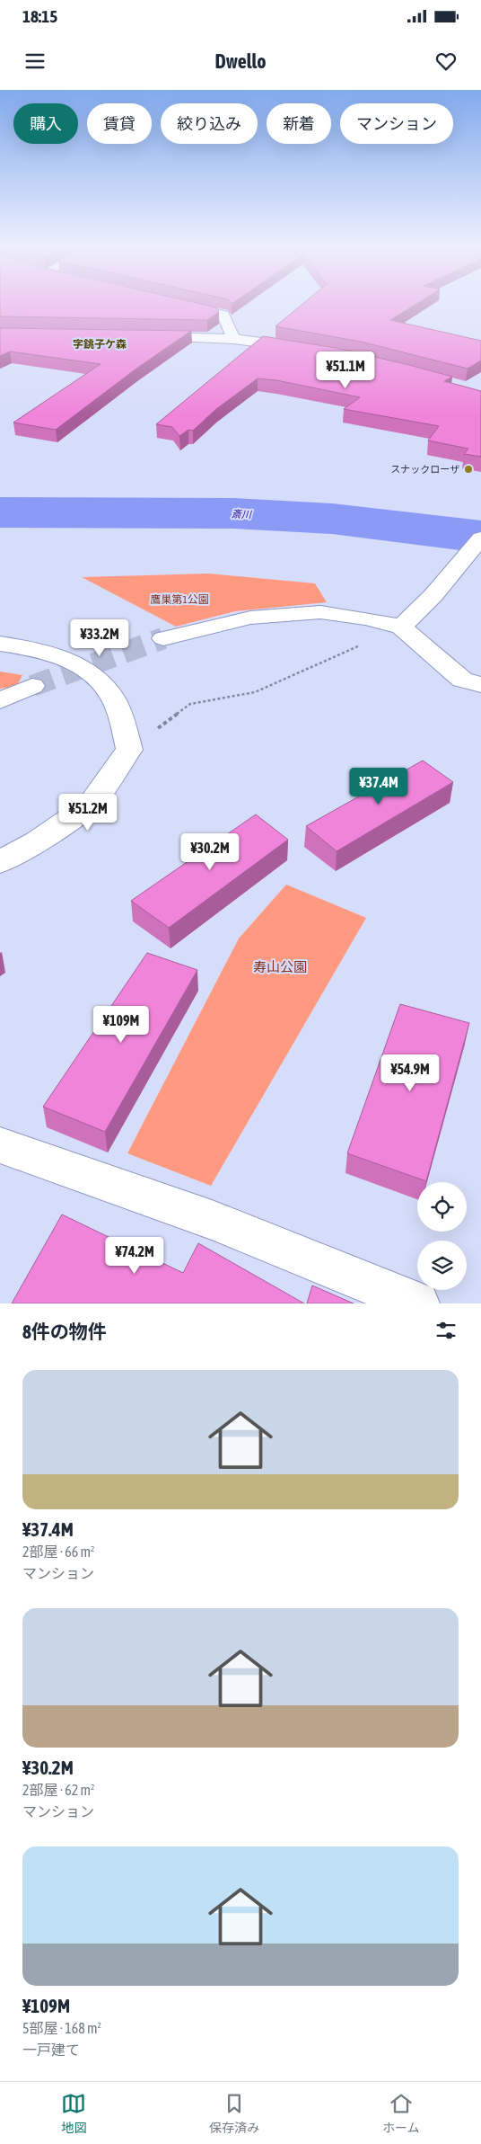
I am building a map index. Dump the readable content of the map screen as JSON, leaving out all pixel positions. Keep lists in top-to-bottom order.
{
  "districts": ["字銚子ケ森"],
  "water": ["斎川"],
  "parks": ["鷹巣第1公園", "寿山公園"],
  "places": ["スナックローザ"],
  "page": {
    "status": "18:15",
    "header": "Dwello",
    "chip": [
      "購入",
      "賃貸",
      "絞り込み",
      "新着",
      "マンション"
    ],
    "price": [
      "¥51.1M",
      "¥33.2M",
      "¥37.4M",
      "¥51.2M",
      "¥30.2M",
      "¥109M",
      "¥54.9M",
      "¥74.2M"
    ],
    "heading": "8件の物件",
    "list": [
      {
        "name": "¥37.4M",
        "note": "2部屋 · 66 m² · マンション"
      },
      {
        "name": "¥30.2M",
        "note": "2部屋 · 62 m² · マンション"
      },
      {
        "name": "¥109M",
        "note": "5部屋 · 168 m² · 一戸建て"
      }
    ],
    "tabs": ["地図", "保存済み", "ホーム"]
  }
}
